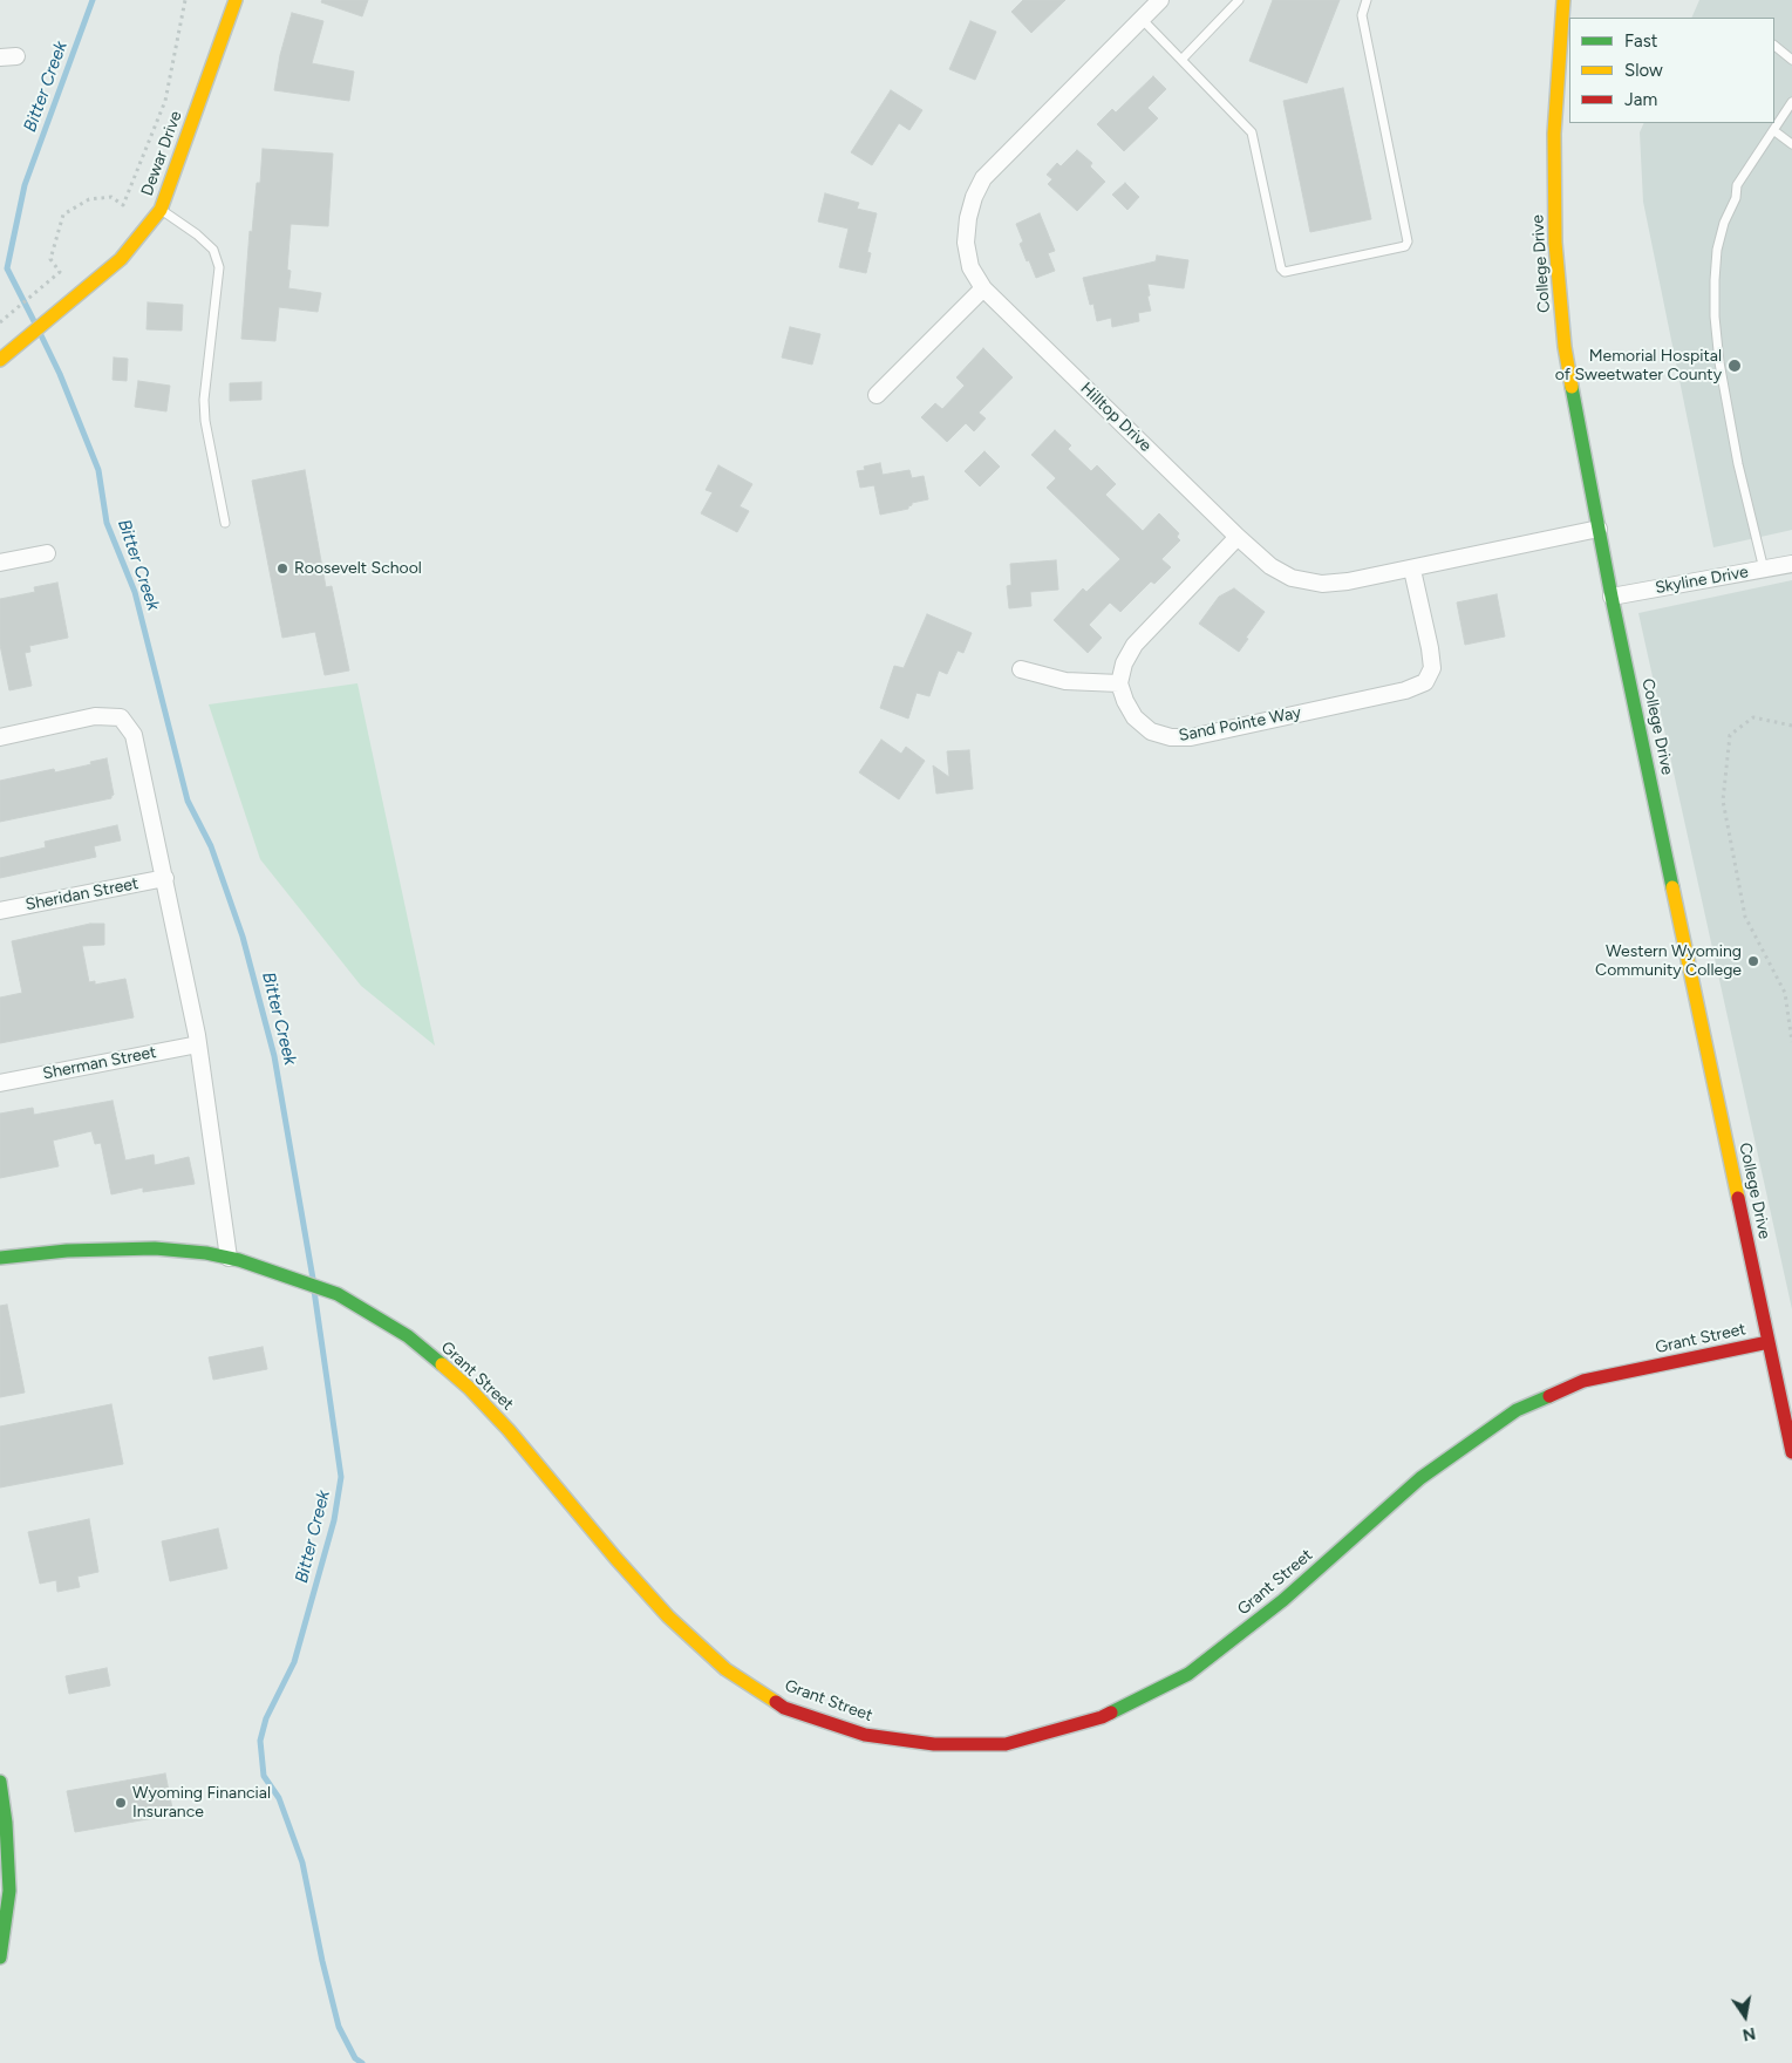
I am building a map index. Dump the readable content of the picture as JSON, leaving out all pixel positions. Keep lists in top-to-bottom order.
{
  "streets": {
    "main road": ["Dewar Drive", "College Drive", "Grant Street"],
    "street": [
      "Hilltop Drive",
      "Skyline Drive",
      "Sand Pointe Way",
      "Sheridan Street",
      "Sherman Street"
    ]
  },
  "crossings": [
    ["College Drive", "Hilltop Drive"],
    ["College Drive", "Skyline Drive"],
    ["College Drive", "Grant Street"],
    ["Hilltop Drive", "Sand Pointe Way"]
  ],
  "water": ["Bitter Creek"],
  "places": [
    "Memorial Hospital of Sweetwater County",
    "Roosevelt School",
    "Western Wyoming Community College",
    "Wyoming Financial Insurance"
  ],
  "legend": ["Fast", "Slow", "Jam"],
  "north": "bottom"
}
